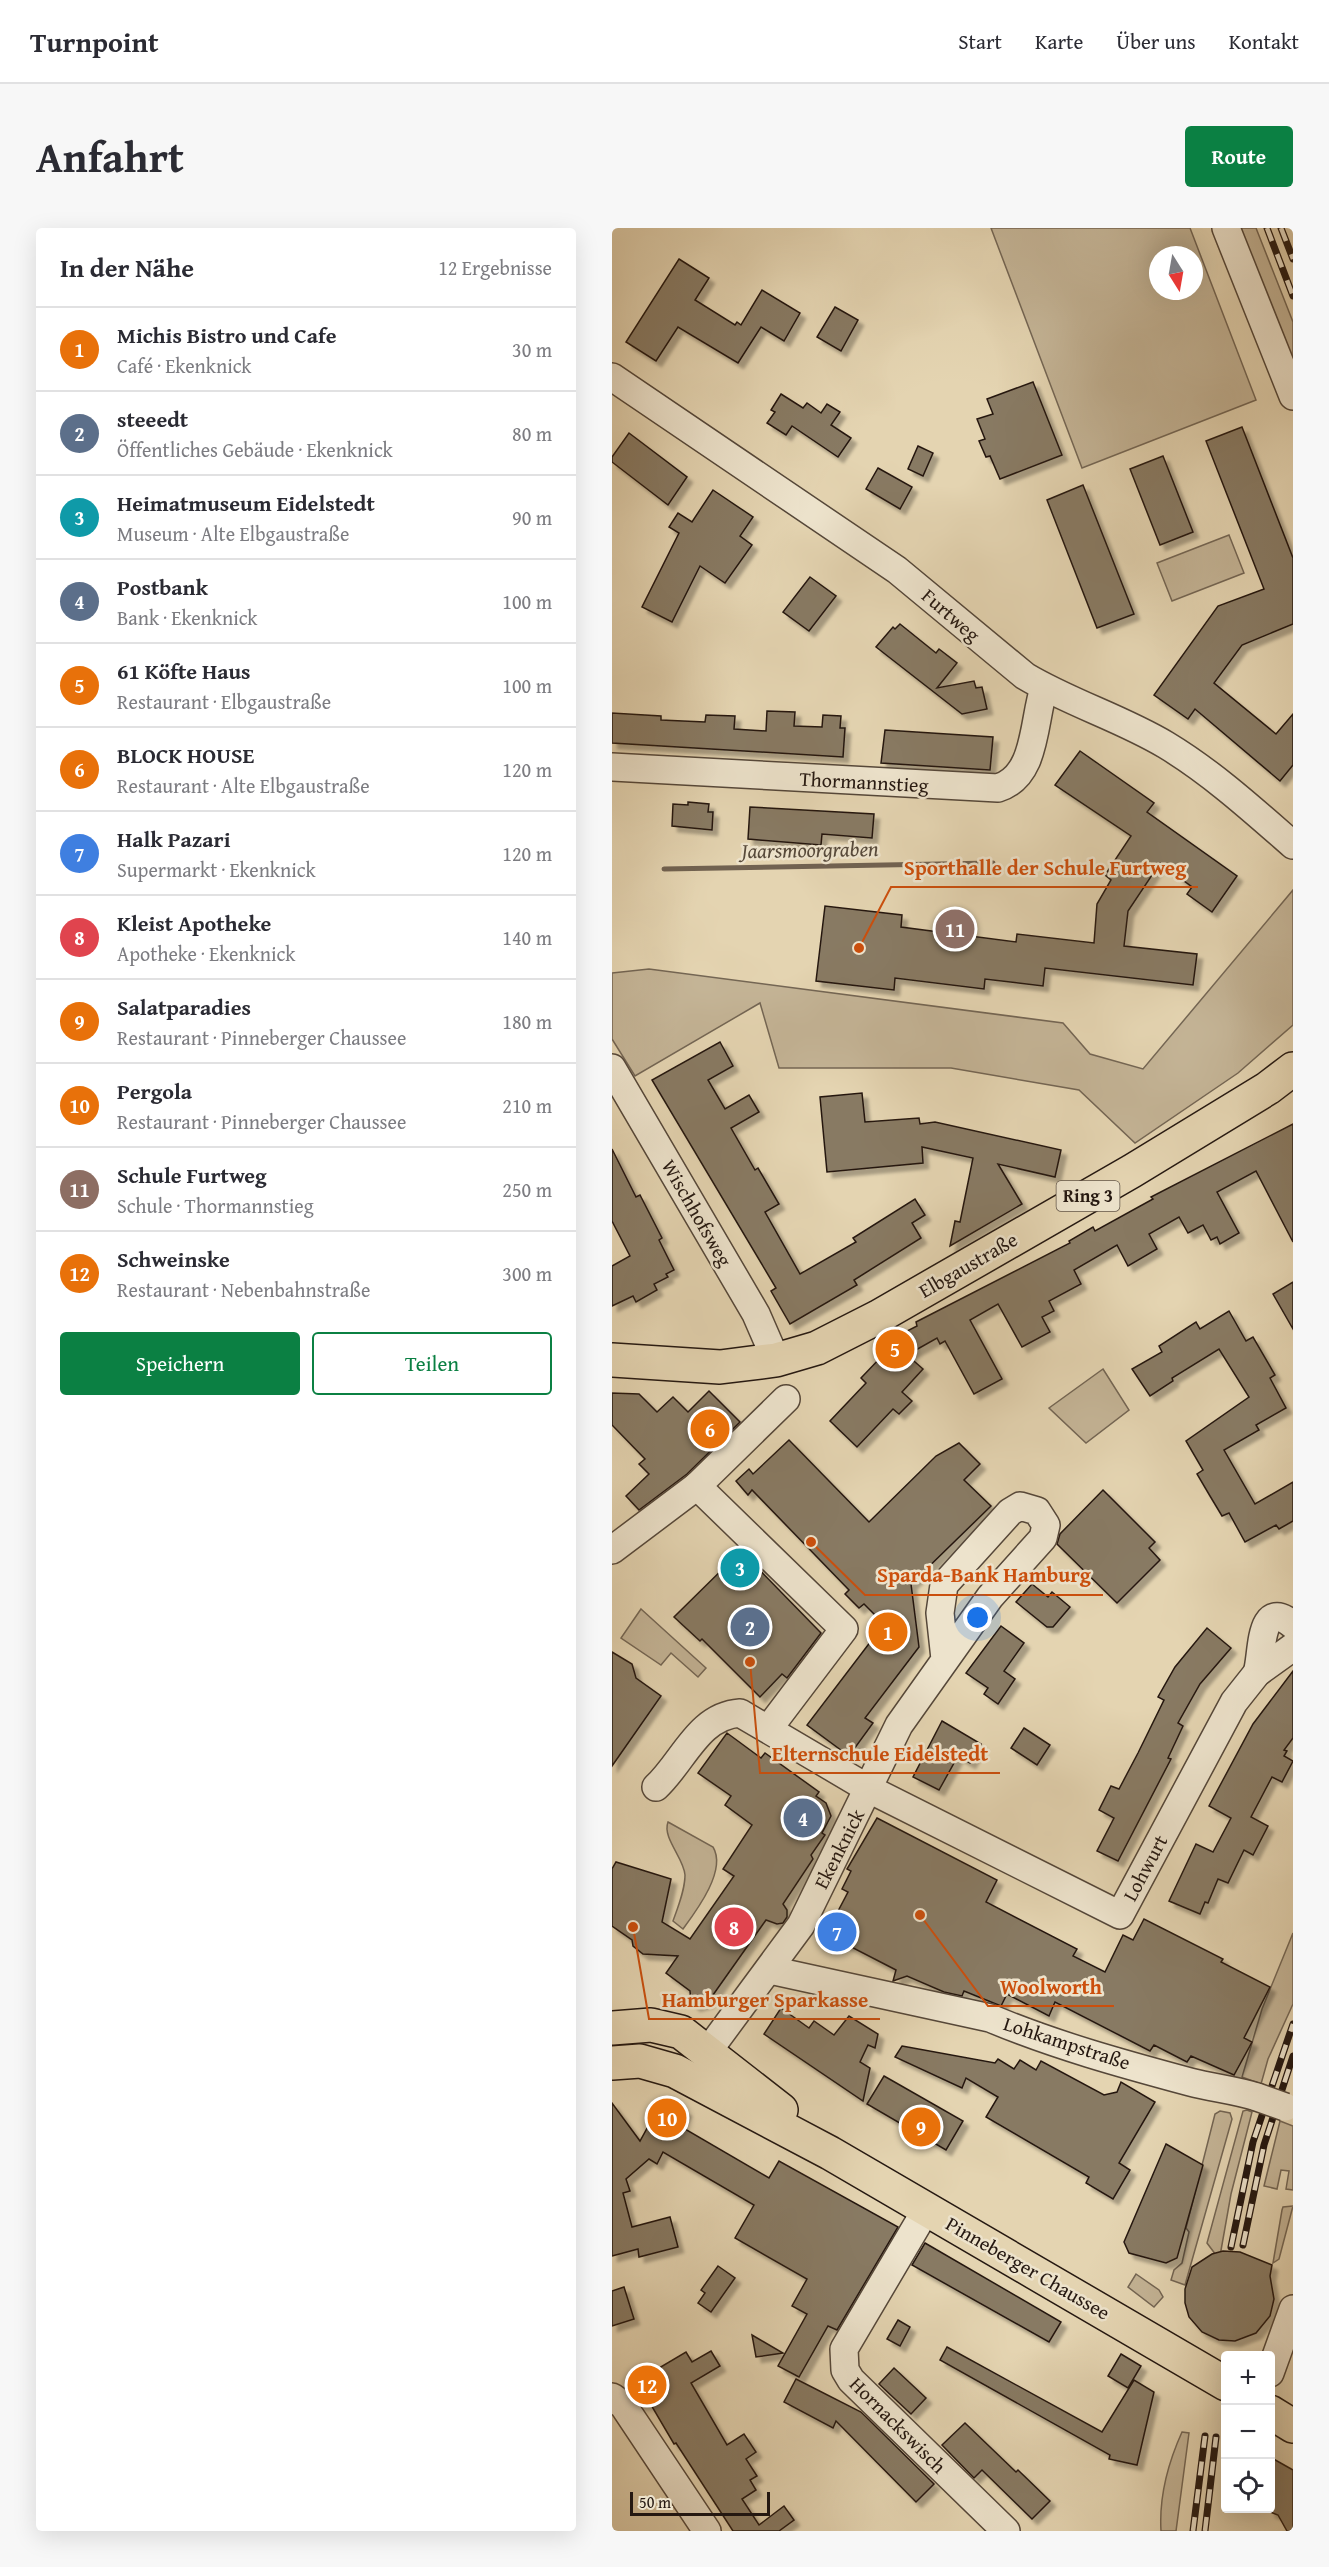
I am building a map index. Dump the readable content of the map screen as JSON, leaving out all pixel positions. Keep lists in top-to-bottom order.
{
  "streets": {
    "main road": ["Ring 3", "Elbgaustraße", "Pinneberger Chaussee"],
    "street": [
      "Furtweg",
      "Thormannstieg",
      "Wischhofsweg",
      "Ekenknick",
      "Lohwurt",
      "Lohkampstraße",
      "Hornackswisch"
    ]
  },
  "crossings": [
    ["Furtweg", "Thormannstieg"],
    ["Wischhofsweg", "Elbgaustraße"],
    ["Ekenknick", "Lohwurt"],
    ["Ekenknick", "Lohkampstraße"],
    ["Pinneberger Chaussee", "Hornackswisch"]
  ],
  "water": ["Jaarsmoorgraben"],
  "places": [
    "Sporthalle der Schule Furtweg",
    "Sparda-Bank Hamburg",
    "Elternschule Eidelstedt",
    "Woolworth",
    "Hamburger Sparkasse"
  ],
  "scale_bar": "50 m",
  "north": "bottom",
  "page": {
    "header": "Turnpoint",
    "nav": [
      "Start",
      "Karte",
      "Über uns",
      "Kontakt"
    ],
    "title": "Anfahrt",
    "buttons": [
      "Route",
      ["Speichern", "Teilen"]
    ],
    "heading": ["In der Nähe", "12 Ergebnisse"],
    "list": [
      {
        "mark": "1",
        "name": "Michis Bistro und Cafe",
        "note": "Café · Ekenknick",
        "value": "30 m"
      },
      {
        "mark": "2",
        "name": "steeedt",
        "note": "Öffentliches Gebäude · Ekenknick",
        "value": "80 m"
      },
      {
        "mark": "3",
        "name": "Heimatmuseum Eidelstedt",
        "note": "Museum · Alte Elbgaustraße",
        "value": "90 m"
      },
      {
        "mark": "4",
        "name": "Postbank",
        "note": "Bank · Ekenknick",
        "value": "100 m"
      },
      {
        "mark": "5",
        "name": "61 Köfte Haus",
        "note": "Restaurant · Elbgaustraße",
        "value": "100 m"
      },
      {
        "mark": "6",
        "name": "BLOCK HOUSE",
        "note": "Restaurant · Alte Elbgaustraße",
        "value": "120 m"
      },
      {
        "mark": "7",
        "name": "Halk Pazari",
        "note": "Supermarkt · Ekenknick",
        "value": "120 m"
      },
      {
        "mark": "8",
        "name": "Kleist Apotheke",
        "note": "Apotheke · Ekenknick",
        "value": "140 m"
      },
      {
        "mark": "9",
        "name": "Salatparadies",
        "note": "Restaurant · Pinneberger Chaussee",
        "value": "180 m"
      },
      {
        "mark": "10",
        "name": "Pergola",
        "note": "Restaurant · Pinneberger Chaussee",
        "value": "210 m"
      },
      {
        "mark": "11",
        "name": "Schule Furtweg",
        "note": "Schule · Thormannstieg",
        "value": "250 m"
      },
      {
        "mark": "12",
        "name": "Schweinske",
        "note": "Restaurant · Nebenbahnstraße",
        "value": "300 m"
      }
    ],
    "pins": [
      "11",
      "5",
      "6",
      "3",
      "2",
      "1",
      "4",
      "8",
      "7",
      "10",
      "9",
      "12"
    ],
    "map_buttons": ["+", "−"],
    "scale": "50 m"
  }
}
